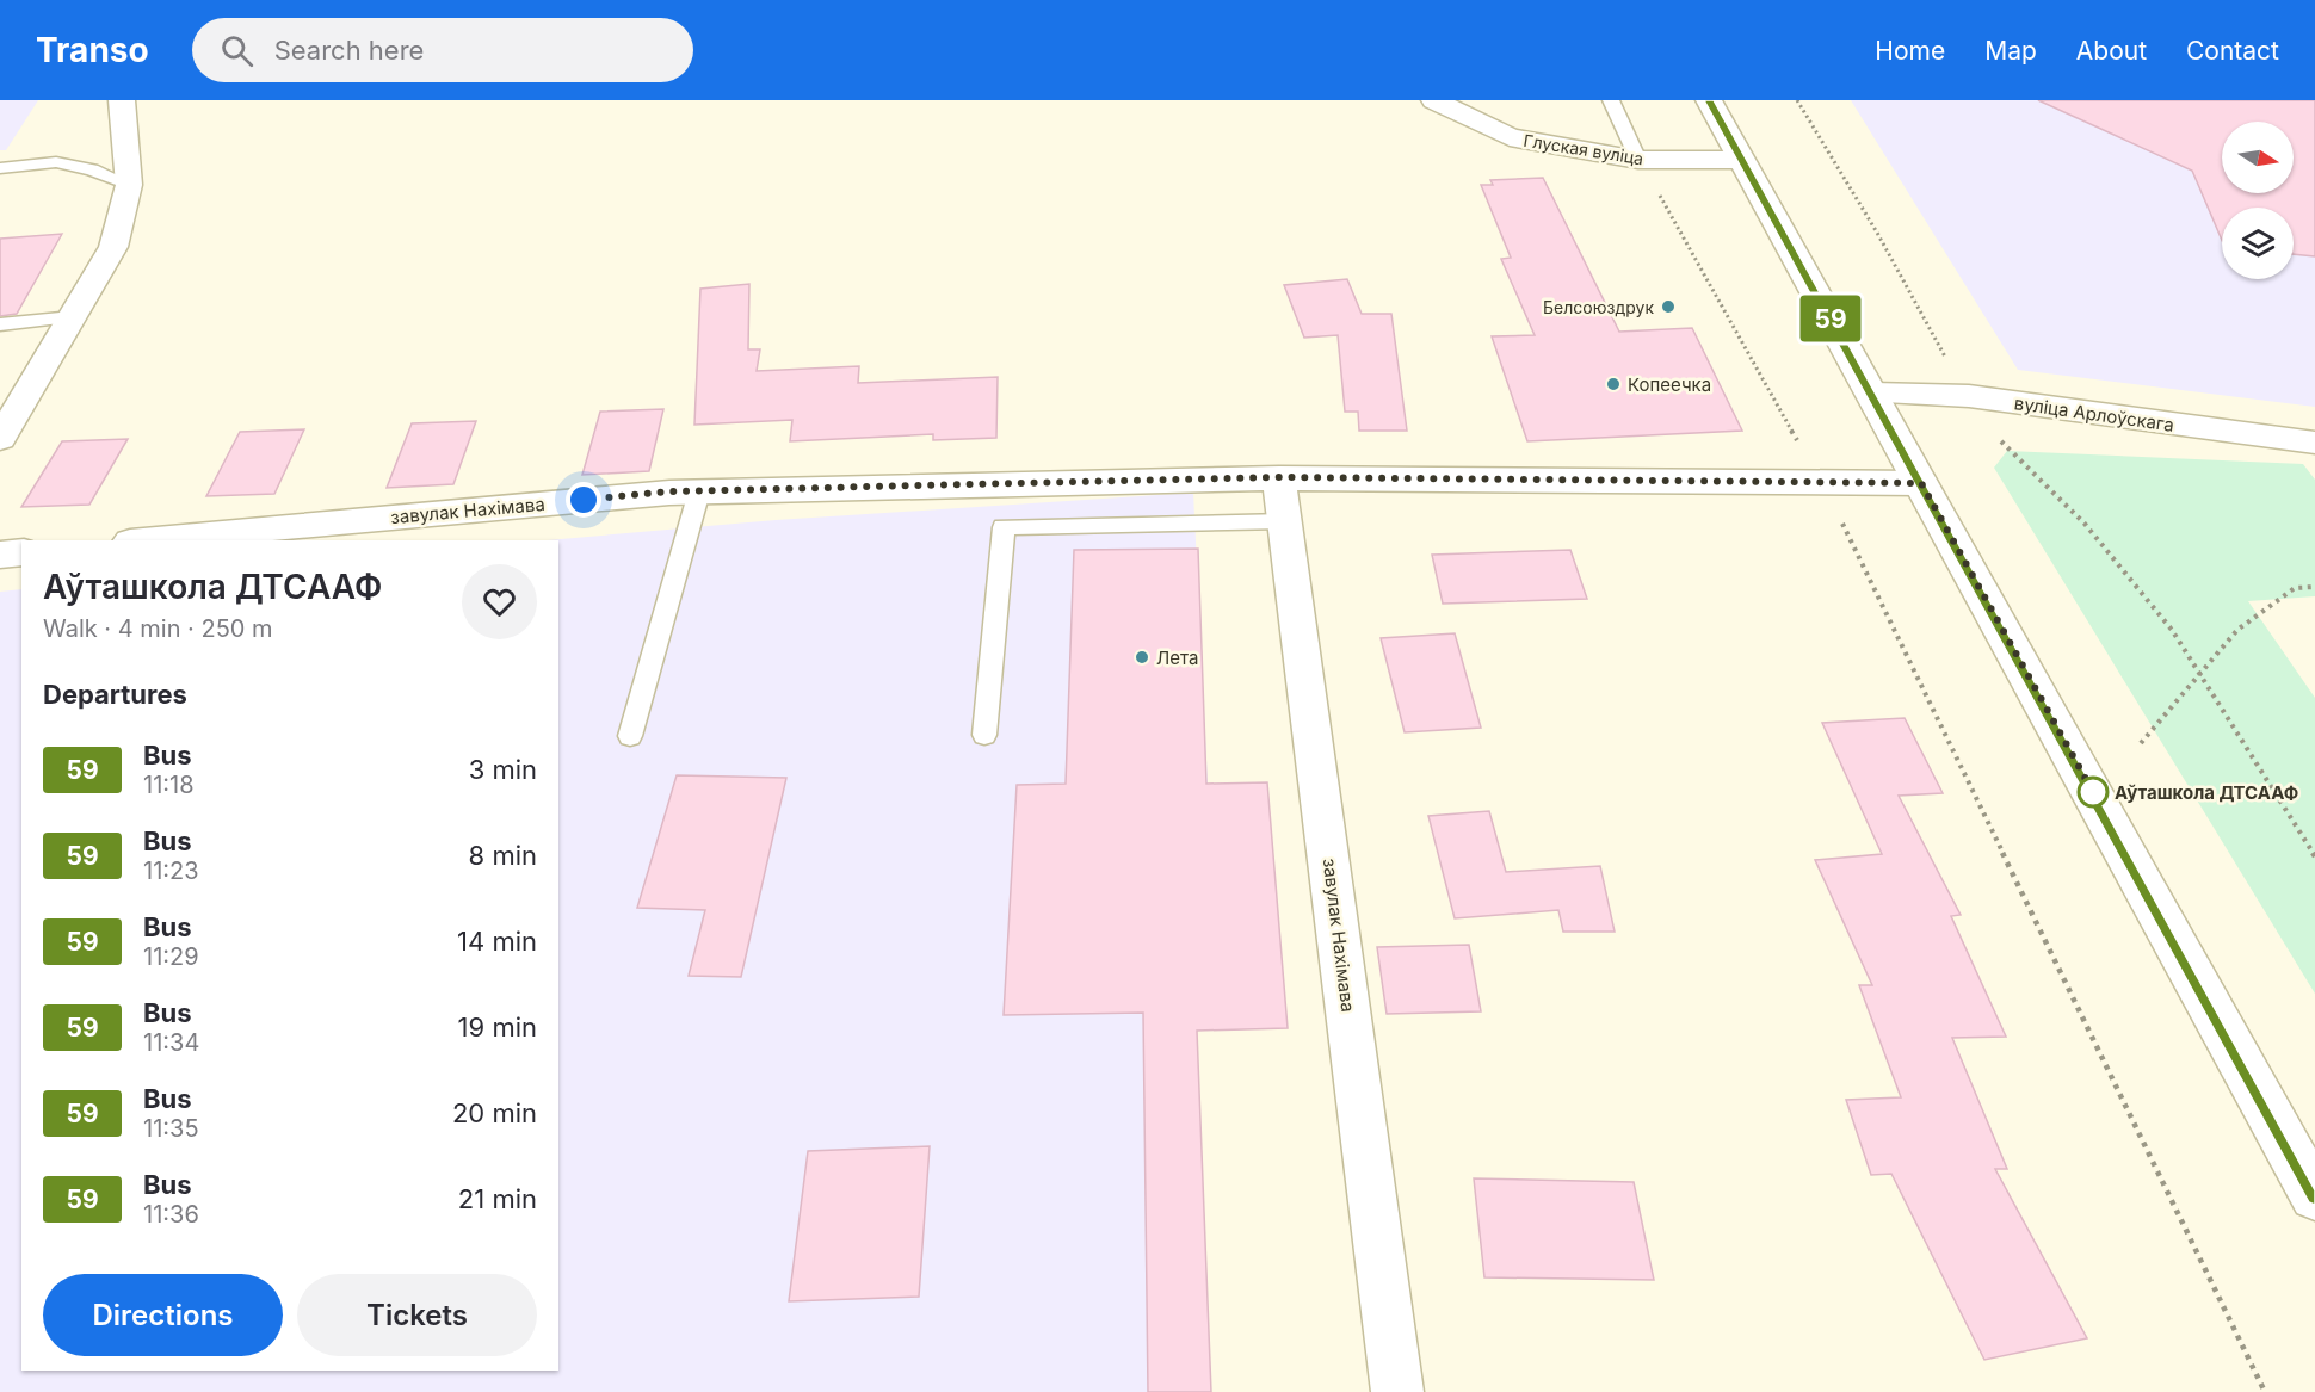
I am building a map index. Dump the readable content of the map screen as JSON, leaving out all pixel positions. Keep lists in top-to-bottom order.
{
  "streets": {
    "street": ["Глуская вуліца", "вуліца Арлоўскага", "завулак Нахімава"]
  },
  "places": [
    "Белсоюздрук",
    "Копеечка",
    "Лета",
    "Аўташкола ДТСААФ"
  ],
  "lines": ["bus line 59"],
  "north": "right",
  "page": {
    "header": "Transo",
    "search": "Search here",
    "nav": [
      "Home",
      "Map",
      "About",
      "Contact"
    ],
    "on_map": "59",
    "heading": [
      ["Аўташкола ДТСААФ", "Walk · 4 min · 250 m"],
      "Departures"
    ],
    "list": [
      {
        "mark": "59",
        "name": "Bus",
        "note": "11:18",
        "value": "3 min"
      },
      {
        "mark": "59",
        "name": "Bus",
        "note": "11:23",
        "value": "8 min"
      },
      {
        "mark": "59",
        "name": "Bus",
        "note": "11:29",
        "value": "14 min"
      },
      {
        "mark": "59",
        "name": "Bus",
        "note": "11:34",
        "value": "19 min"
      },
      {
        "mark": "59",
        "name": "Bus",
        "note": "11:35",
        "value": "20 min"
      },
      {
        "mark": "59",
        "name": "Bus",
        "note": "11:36",
        "value": "21 min"
      }
    ],
    "buttons": ["Directions", "Tickets"]
  }
}
